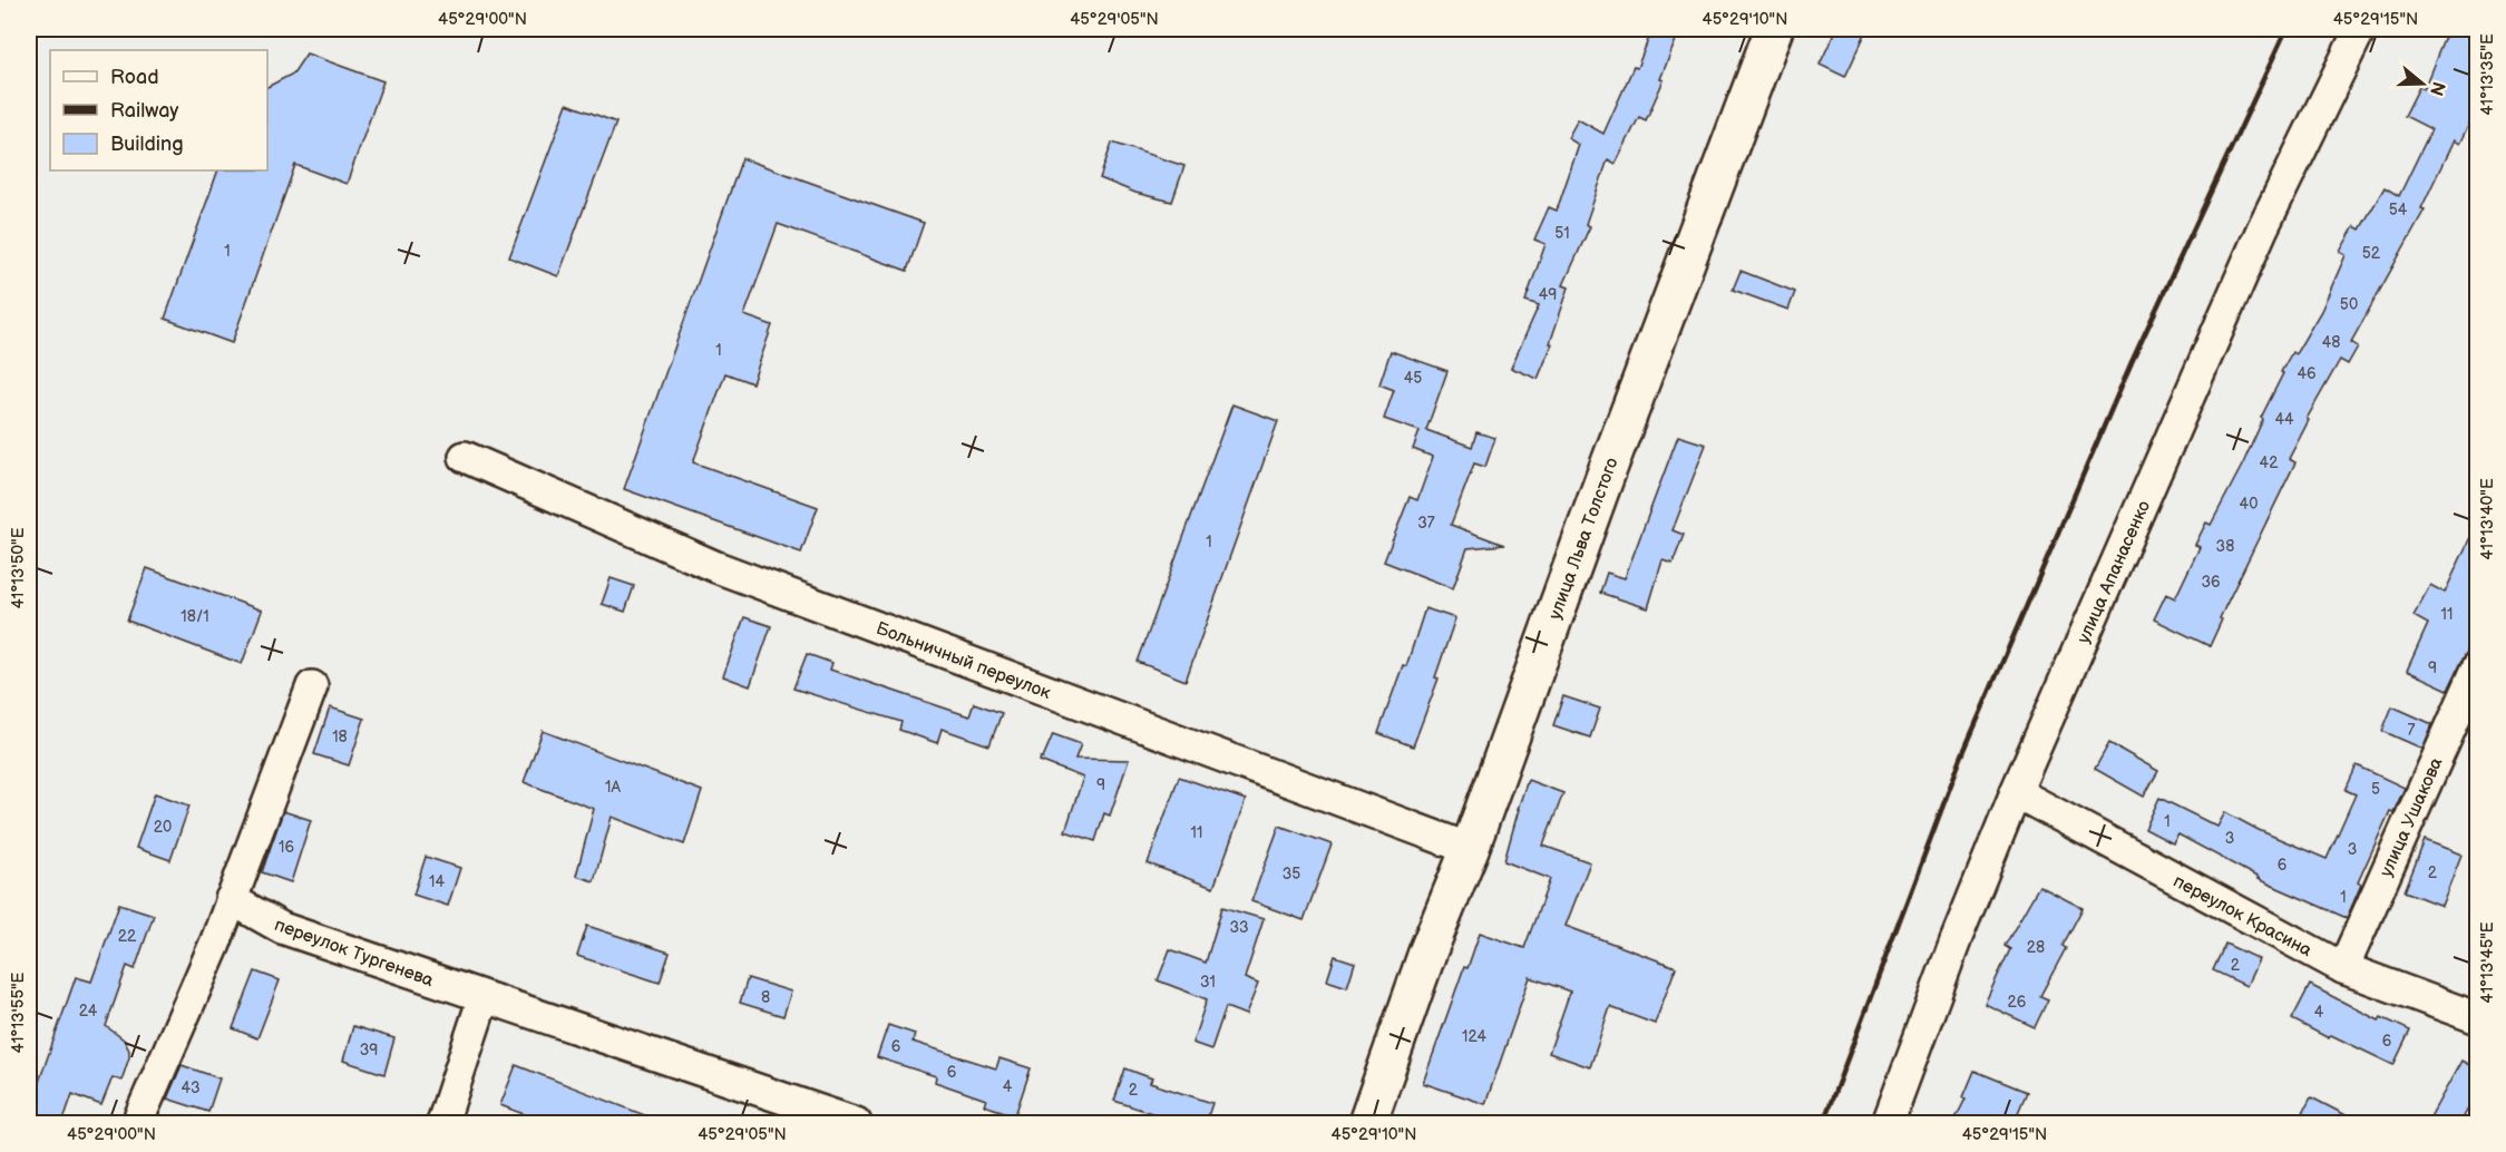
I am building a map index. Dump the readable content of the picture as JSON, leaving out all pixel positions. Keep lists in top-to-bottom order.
{
  "streets": {
    "main road": ["улица Льва Толстого"],
    "street": [
      "улица Апанасенко",
      "Больничный переулок",
      "улица Ушакова",
      "переулок Красина",
      "переулок Тургенева"
    ]
  },
  "crossings": [
    ["улица Льва Толстого", "Больничный переулок"],
    ["улица Апанасенко", "переулок Красина"],
    ["улица Ушакова", "переулок Красина"]
  ],
  "house_numbers": [
    "54",
    "51",
    "1",
    "52",
    "49",
    "50",
    "48",
    "1",
    "46",
    "45",
    "44",
    "42",
    "40",
    "37",
    "1",
    "38",
    "36",
    "11",
    "18/1",
    "9",
    "7",
    "18",
    "9",
    "1А",
    "5",
    "1",
    "20",
    "11",
    "3",
    "16",
    "3",
    "6",
    "2",
    "35",
    "14",
    "1",
    "33",
    "22",
    "28",
    "2",
    "31",
    "8",
    "26",
    "24",
    "4",
    "124",
    "6",
    "6",
    "39",
    "6",
    "4",
    "43",
    "2"
  ],
  "legend": ["Road", "Railway", "Building"],
  "north": "right",
  "coordinates": [
    "45°29'00\"N",
    "45°29'05\"N",
    "45°29'10\"N",
    "45°29'15\"N",
    "41°13'35\"E",
    "41°13'40\"E",
    "41°13'50\"E",
    "41°13'45\"E",
    "41°13'55\"E"
  ]
}
